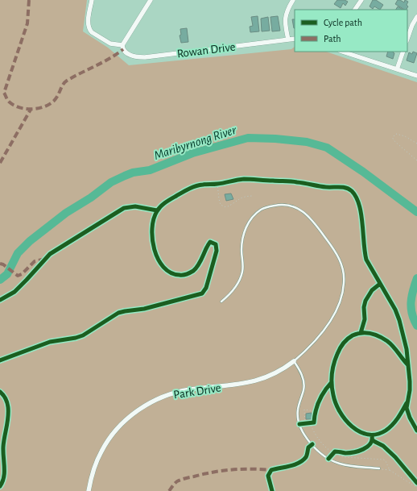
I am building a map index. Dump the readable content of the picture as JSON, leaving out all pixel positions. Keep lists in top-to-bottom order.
{
  "streets": {
    "street": ["Rowan Drive", "Park Drive"]
  },
  "water": ["Maribyrnong River"],
  "legend": ["Cycle path", "Path"]
}
